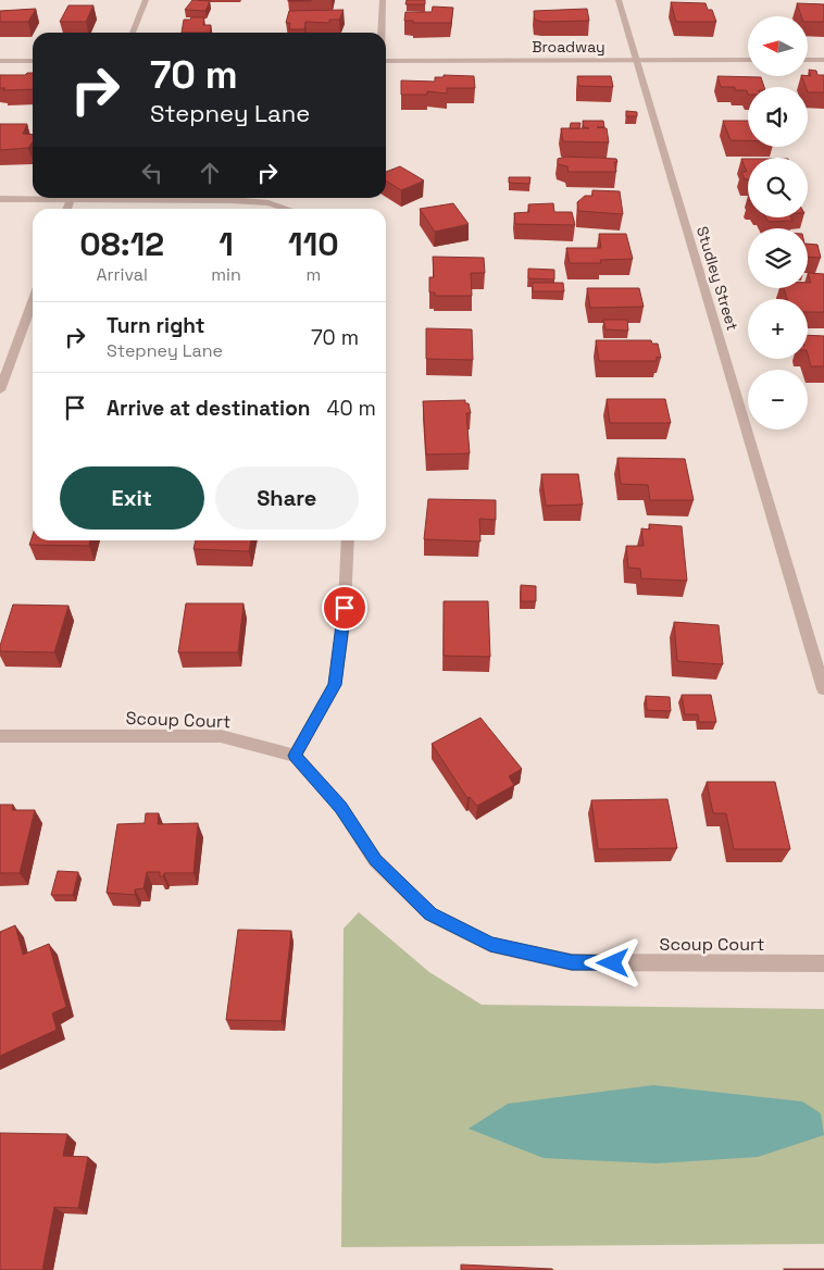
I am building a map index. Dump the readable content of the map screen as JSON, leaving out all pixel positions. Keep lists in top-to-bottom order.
{
  "streets": {
    "street": ["Broadway", "Studley Street", "Scoup Court"]
  },
  "crossings": [
    ["Broadway", "Studley Street"]
  ],
  "north": "left",
  "page": {
    "map_buttons": ["+", "−"],
    "turn": ["70 m", "Stepney Lane"],
    "eta": [
      "08:12",
      "Arrival",
      "1",
      "min",
      "110",
      "m"
    ],
    "list": [
      {
        "name": "Turn right",
        "note": "Stepney Lane",
        "value": "70 m"
      },
      {
        "name": "Arrive at destination",
        "value": "40 m"
      }
    ],
    "buttons": ["Exit", "Share"]
  }
}
